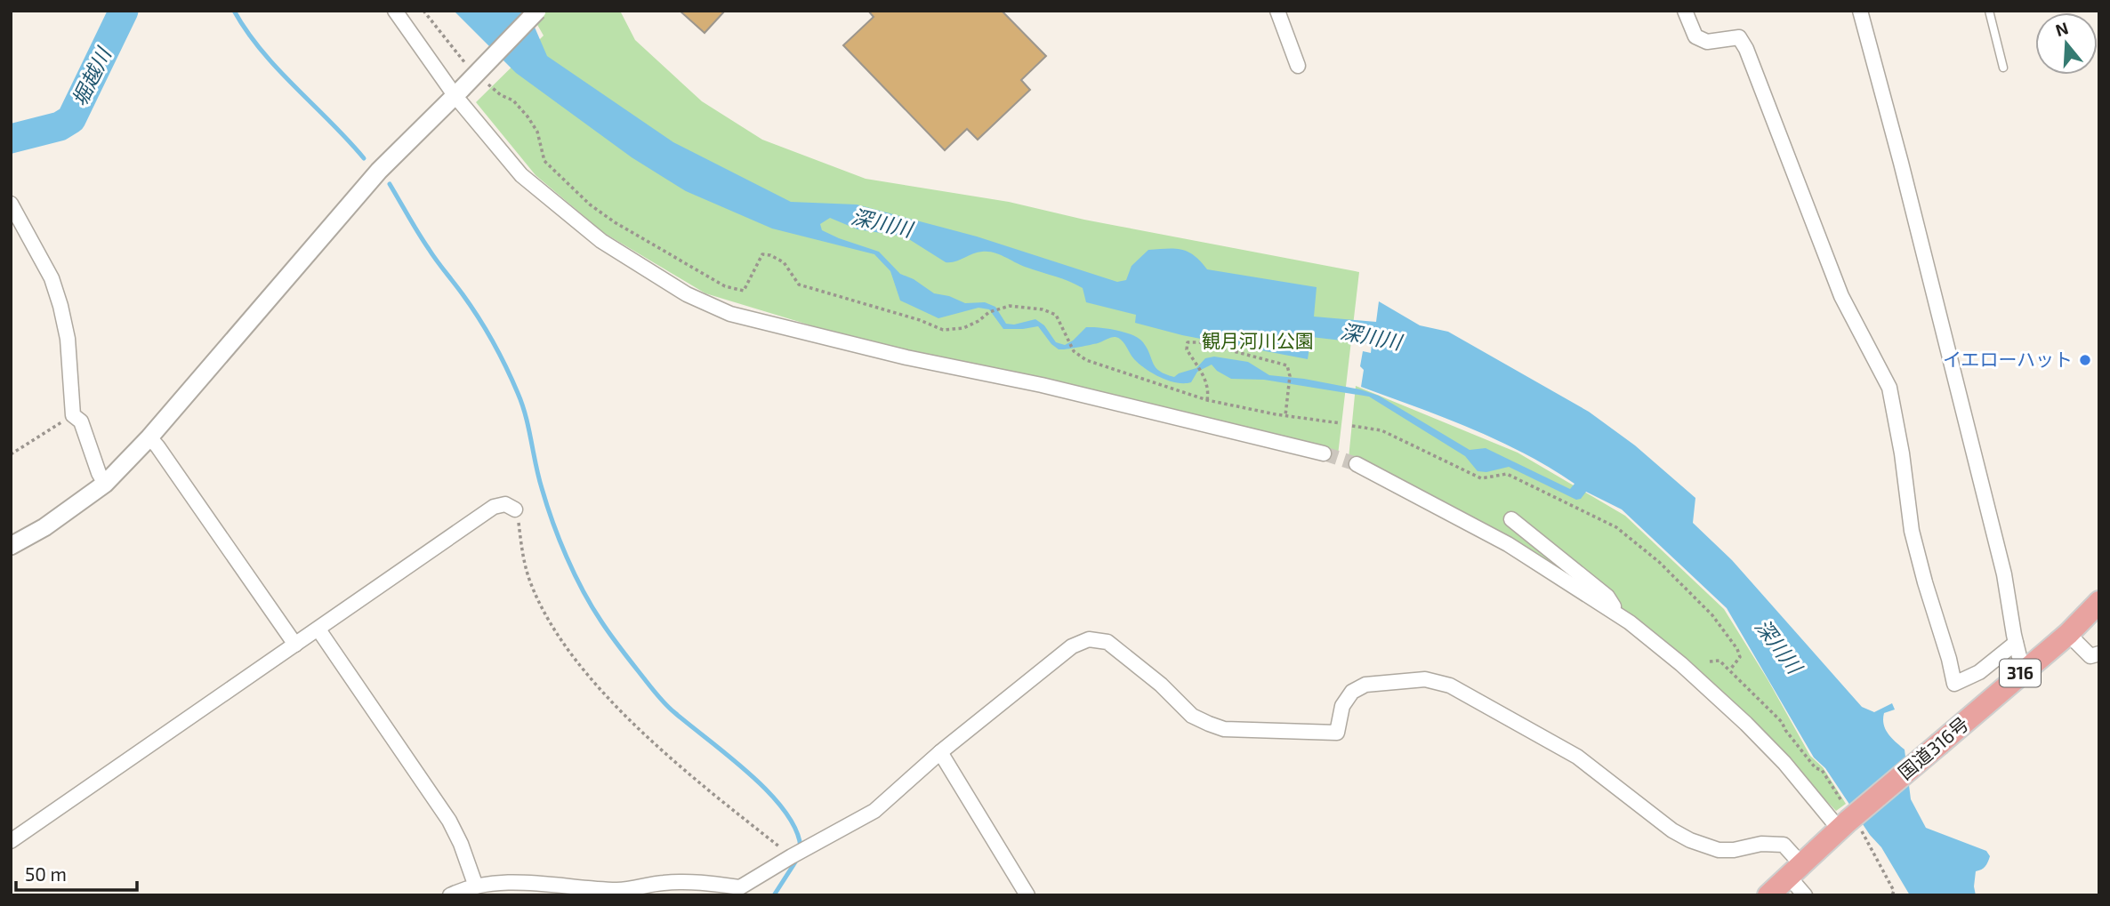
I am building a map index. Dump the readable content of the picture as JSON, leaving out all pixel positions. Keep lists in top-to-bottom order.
{
  "streets": {
    "highway": ["316", "国道316号"]
  },
  "water": ["堀越川", "深川川"],
  "parks": ["観月河川公園"],
  "places": ["イエローハット"],
  "scale_bar": "50 m",
  "north": "top"
}
